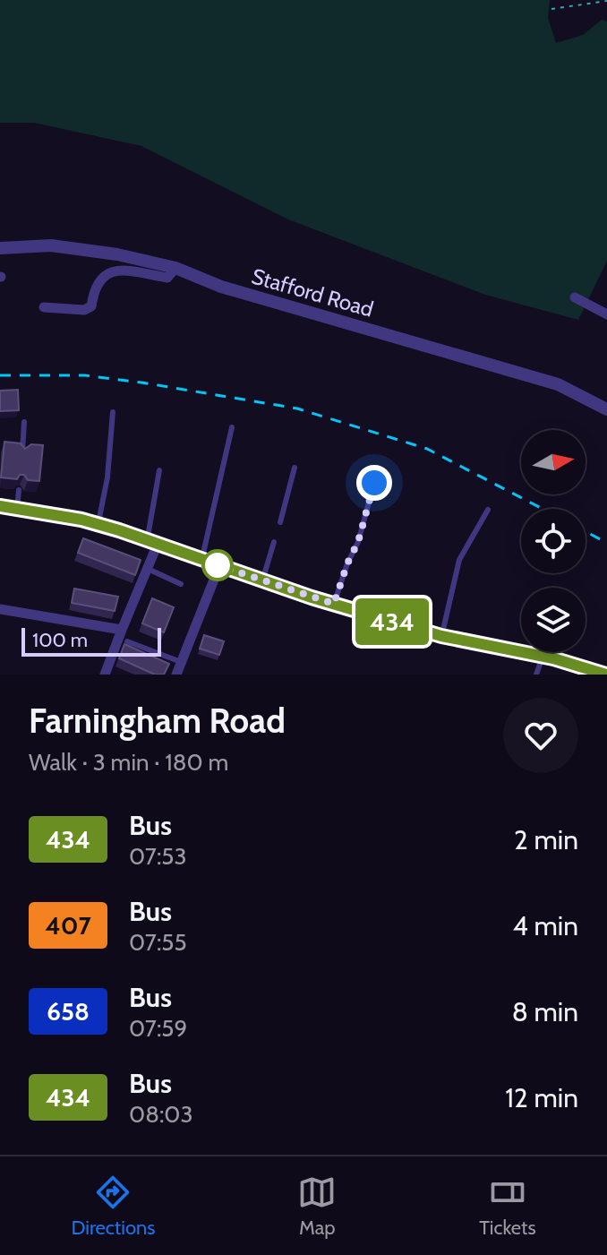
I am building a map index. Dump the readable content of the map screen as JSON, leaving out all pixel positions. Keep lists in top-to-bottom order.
{
  "streets": {
    "street": ["Stafford Road"]
  },
  "lines": ["bus line 434"],
  "scale_bar": "100 m",
  "north": "right",
  "page": {
    "on_map": "434",
    "scale": "100 m",
    "heading": ["Farningham Road", "Walk · 3 min · 180 m"],
    "list": [
      {
        "mark": "434",
        "name": "Bus",
        "note": "07:53",
        "value": "2 min"
      },
      {
        "mark": "407",
        "name": "Bus",
        "note": "07:55",
        "value": "4 min"
      },
      {
        "mark": "658",
        "name": "Bus",
        "note": "07:59",
        "value": "8 min"
      },
      {
        "mark": "434",
        "name": "Bus",
        "note": "08:03",
        "value": "12 min"
      }
    ],
    "tabs": ["Directions", "Map", "Tickets"]
  }
}
